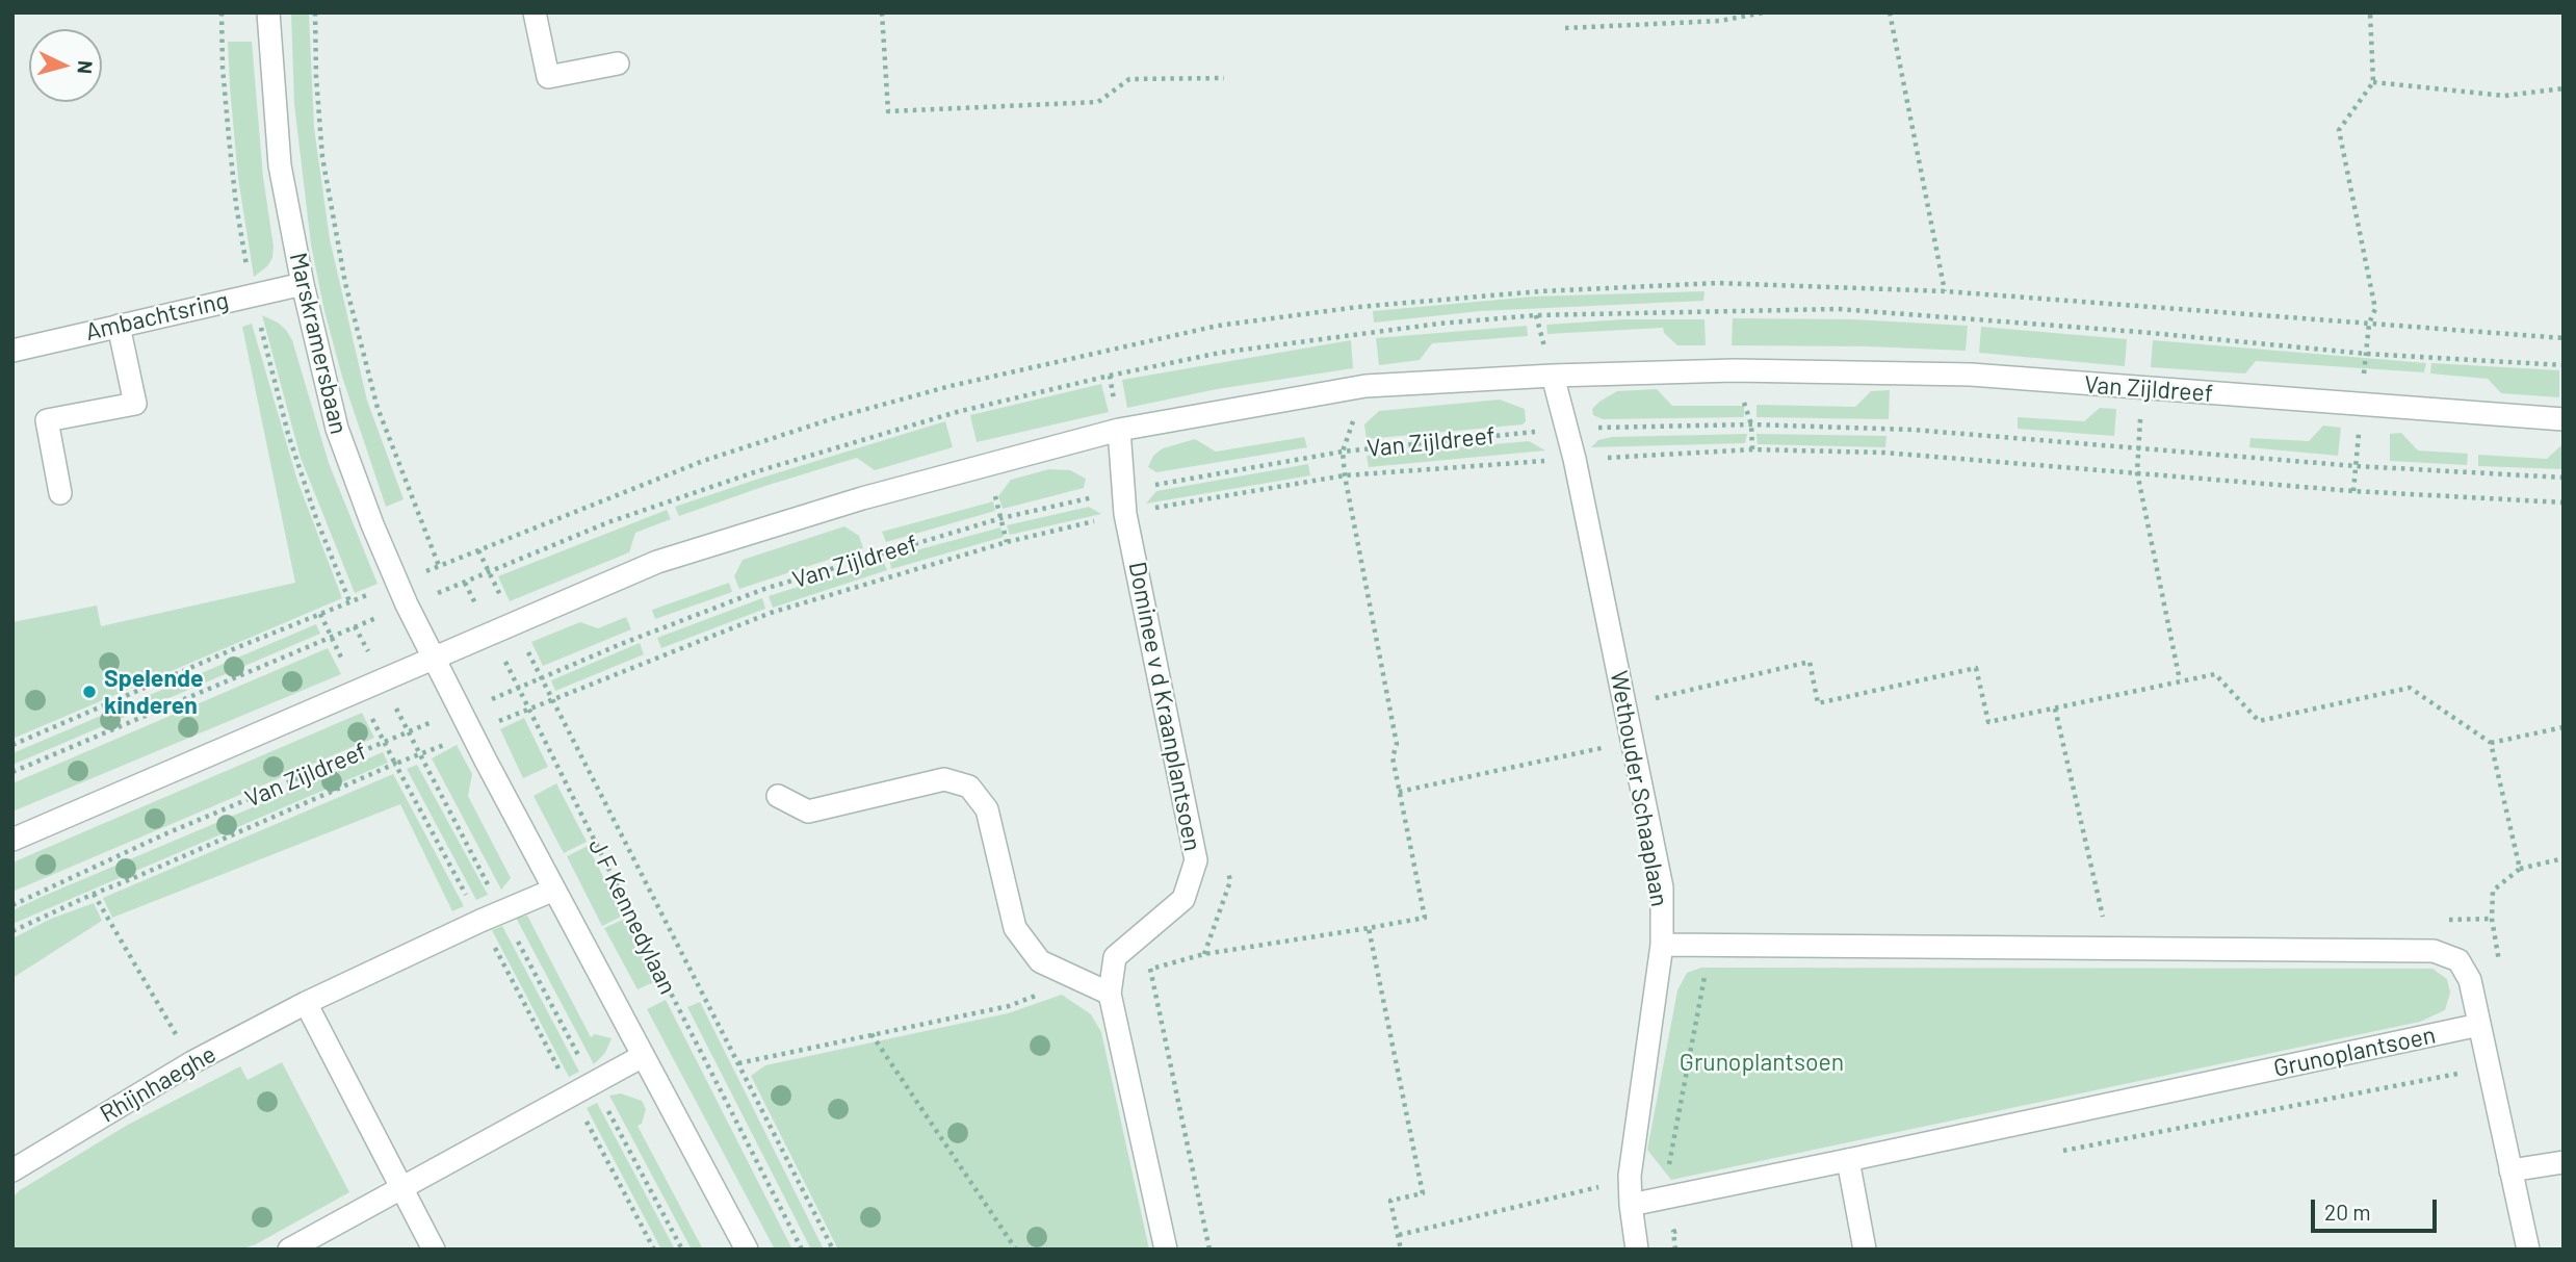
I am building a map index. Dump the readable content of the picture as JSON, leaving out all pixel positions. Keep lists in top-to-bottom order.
{
  "streets": {
    "street": [
      "Ambachtsring",
      "Marskramersbaan",
      "Van Zijldreef",
      "Dominee v d Kraanplantsoen",
      "Wethouder Schaaplaan",
      "Grunoplantsoen",
      "Rhijnhaeghe"
    ],
    "path": ["J F Kennedylaan"]
  },
  "crossings": [
    ["Ambachtsring", "Marskramersbaan"],
    ["Marskramersbaan", "Van Zijldreef"],
    ["Van Zijldreef", "Dominee v d Kraanplantsoen"],
    ["Van Zijldreef", "Wethouder Schaaplaan"],
    ["Van Zijldreef", "J F Kennedylaan"],
    ["Wethouder Schaaplaan", "Grunoplantsoen"]
  ],
  "parks": ["Grunoplantsoen"],
  "places": ["Spelende kinderen"],
  "scale_bar": "20 m",
  "north": "right"
}
